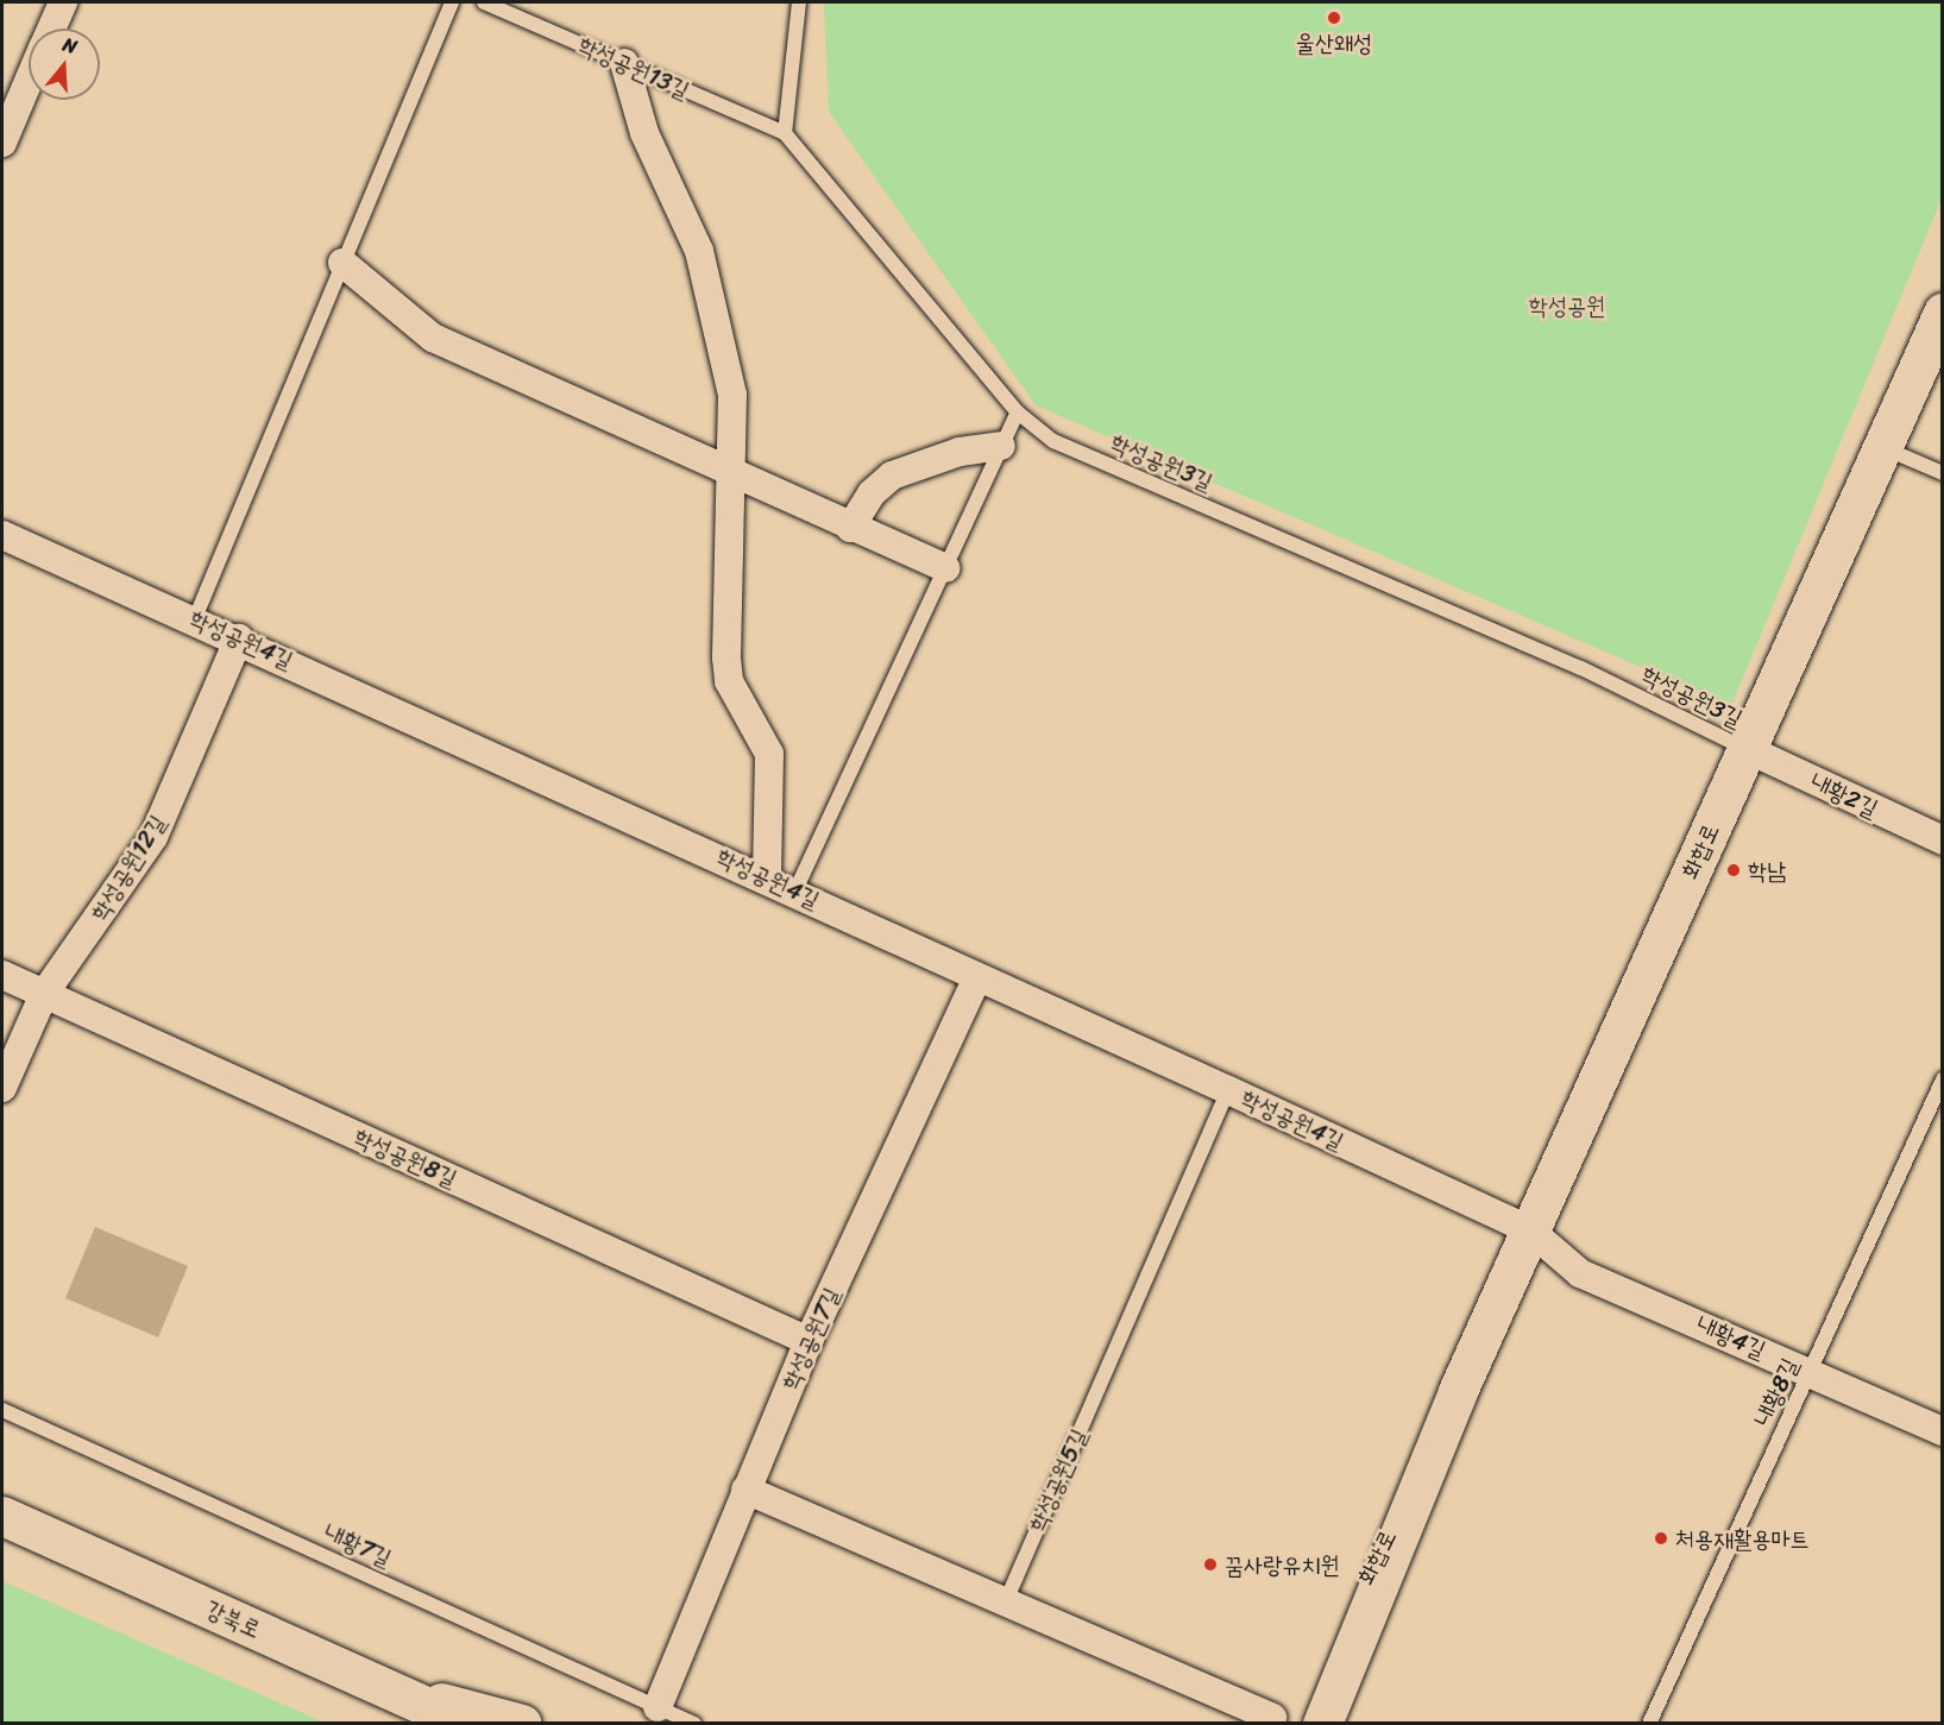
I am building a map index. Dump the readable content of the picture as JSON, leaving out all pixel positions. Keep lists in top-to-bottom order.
{
  "streets": {
    "main road": ["화합로", "강북로"],
    "street": [
      "학성공원4길",
      "내황2길",
      "학성공원12길",
      "학성공원8길",
      "내황4길",
      "학성공원7길"
    ],
    "lane": [
      "학성공원13길",
      "학성공원3길",
      "내황8길",
      "학성공원5길",
      "내황7길"
    ]
  },
  "crossings": [
    ["학성공원13길", "학성공원3길"],
    ["학성공원3길", "내황2길"],
    ["학성공원3길", "화합로"],
    ["학성공원4길", "화합로"],
    ["학성공원4길", "학성공원12길"],
    ["학성공원4길", "내황4길"],
    ["학성공원4길", "학성공원7길"],
    ["학성공원4길", "학성공원5길"],
    ["내황2길", "화합로"],
    ["화합로", "내황4길"],
    ["학성공원12길", "학성공원8길"],
    ["학성공원8길", "학성공원7길"],
    ["내황4길", "내황8길"],
    ["학성공원7길", "내황7길"]
  ],
  "parks": ["학성공원"],
  "places": [
    "울산왜성",
    "학남",
    "처용재활용마트",
    "꿈사랑유치원"
  ],
  "north": "top"
}
